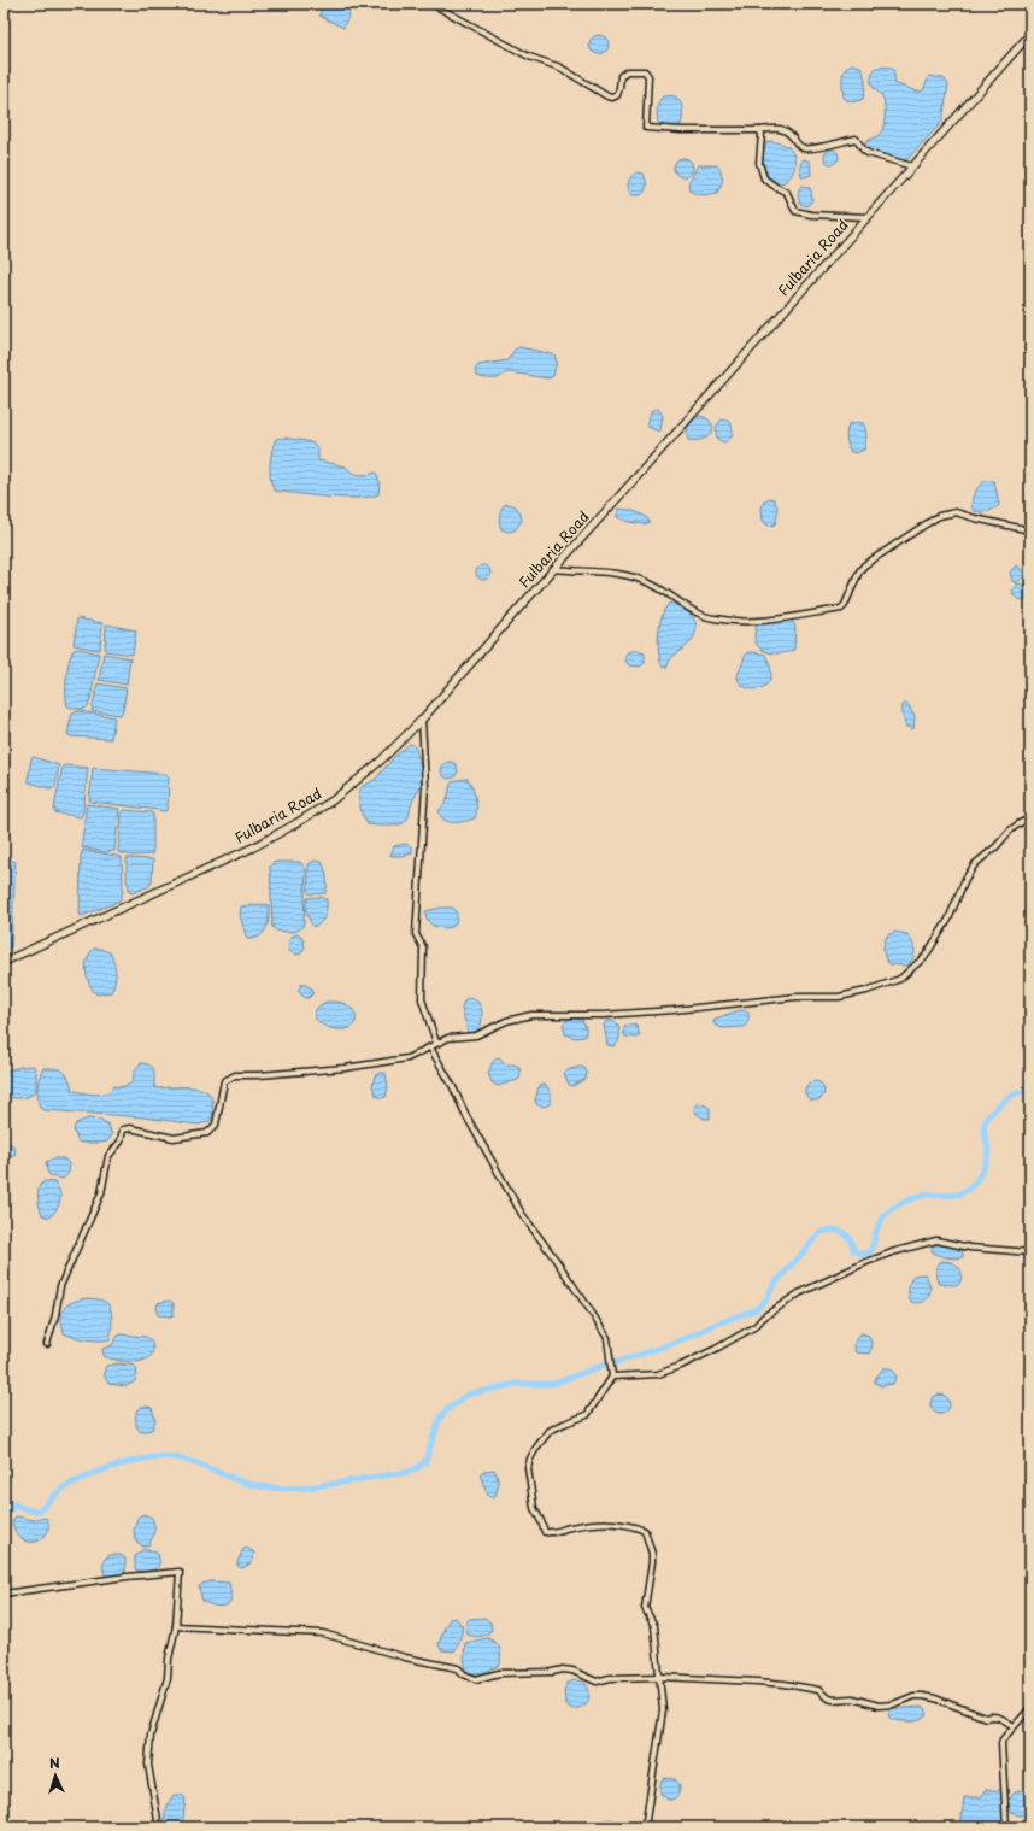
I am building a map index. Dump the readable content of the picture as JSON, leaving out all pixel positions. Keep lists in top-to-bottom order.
{
  "streets": {
    "main road": ["Fulbaria Road"]
  },
  "north": "top"
}
